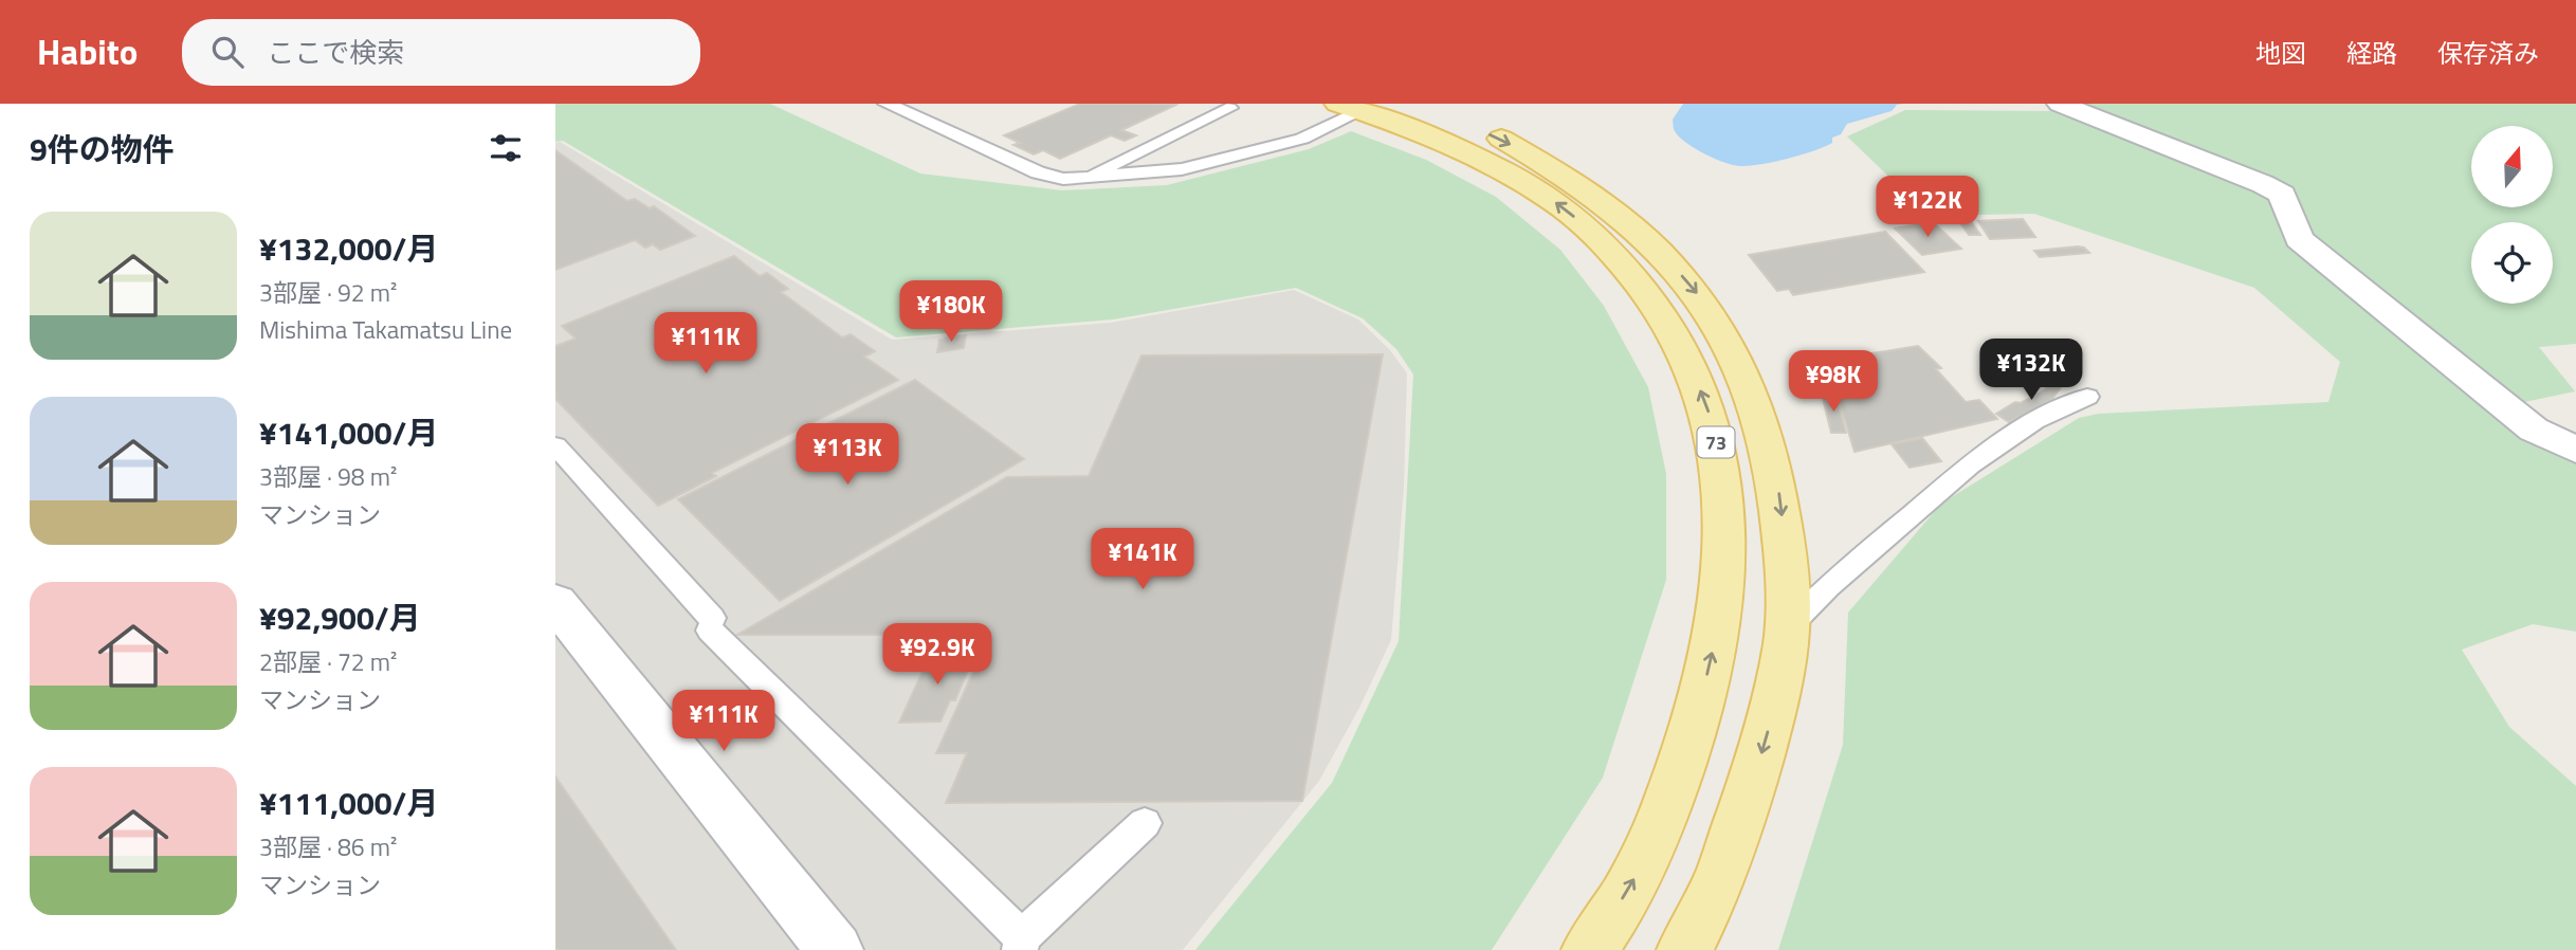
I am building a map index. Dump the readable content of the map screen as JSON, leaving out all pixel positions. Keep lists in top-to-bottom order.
{
  "streets": {
    "main road": ["73"]
  },
  "north": "top",
  "page": {
    "header": "Habito",
    "search": "ここで検索",
    "nav": ["地図", "経路", "保存済み"],
    "heading": "9件の物件",
    "price": [
      "¥122K",
      "¥180K",
      "¥111K",
      "¥132K",
      "¥98K",
      "¥113K",
      "¥141K",
      "¥92.9K",
      "¥111K"
    ],
    "list": [
      {
        "name": "¥132,000/月",
        "note": "3部屋 · 92 m² · Mishima Takamatsu Line"
      },
      {
        "name": "¥141,000/月",
        "note": "3部屋 · 98 m² · マンション"
      },
      {
        "name": "¥92,900/月",
        "note": "2部屋 · 72 m² · マンション"
      },
      {
        "name": "¥111,000/月",
        "note": "3部屋 · 86 m² · マンション"
      }
    ]
  }
}
